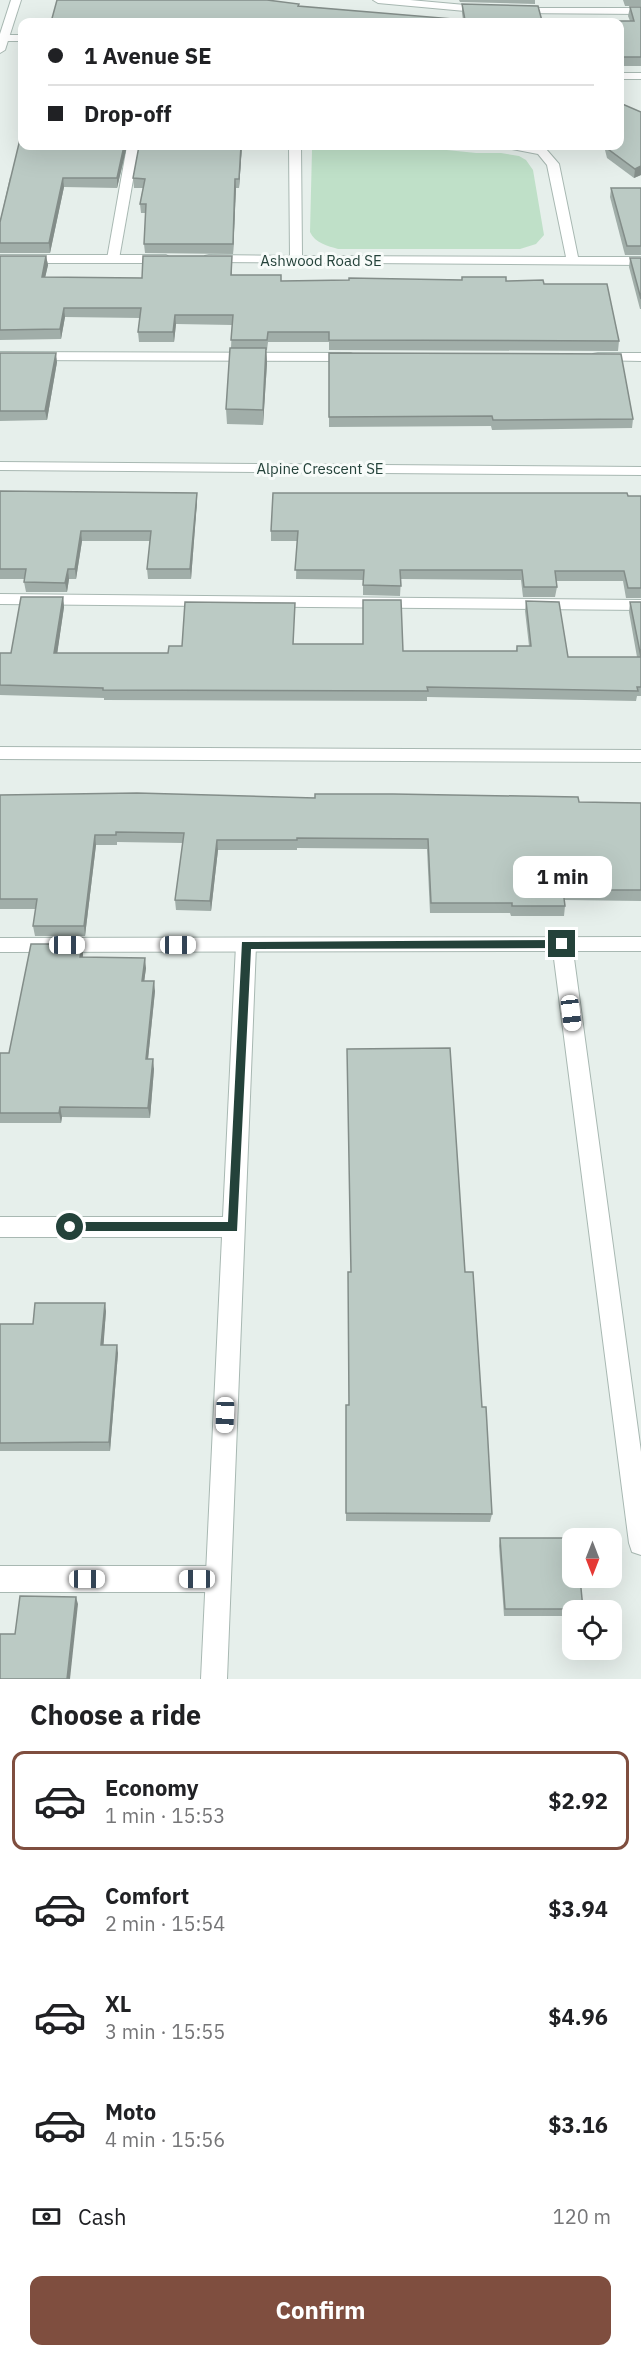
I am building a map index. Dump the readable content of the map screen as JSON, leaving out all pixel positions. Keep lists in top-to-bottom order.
{
  "streets": {
    "street": ["Ashwood Road SE", "Alpine Crescent SE"]
  },
  "north": "bottom",
  "page": {
    "banner": ["1 Avenue SE", "Drop-off"],
    "bubble": "1 min",
    "heading": "Choose a ride",
    "list": [
      {
        "name": "Economy",
        "note": "1 min · 15:53",
        "value": "$2.92"
      },
      {
        "name": "Comfort",
        "note": "2 min · 15:54",
        "value": "$3.94"
      },
      {
        "name": "XL",
        "note": "3 min · 15:55",
        "value": "$4.96"
      },
      {
        "name": "Moto",
        "note": "4 min · 15:56",
        "value": "$3.16"
      }
    ],
    "pay": ["Cash", "120 m"],
    "buttons": "Confirm"
  }
}
